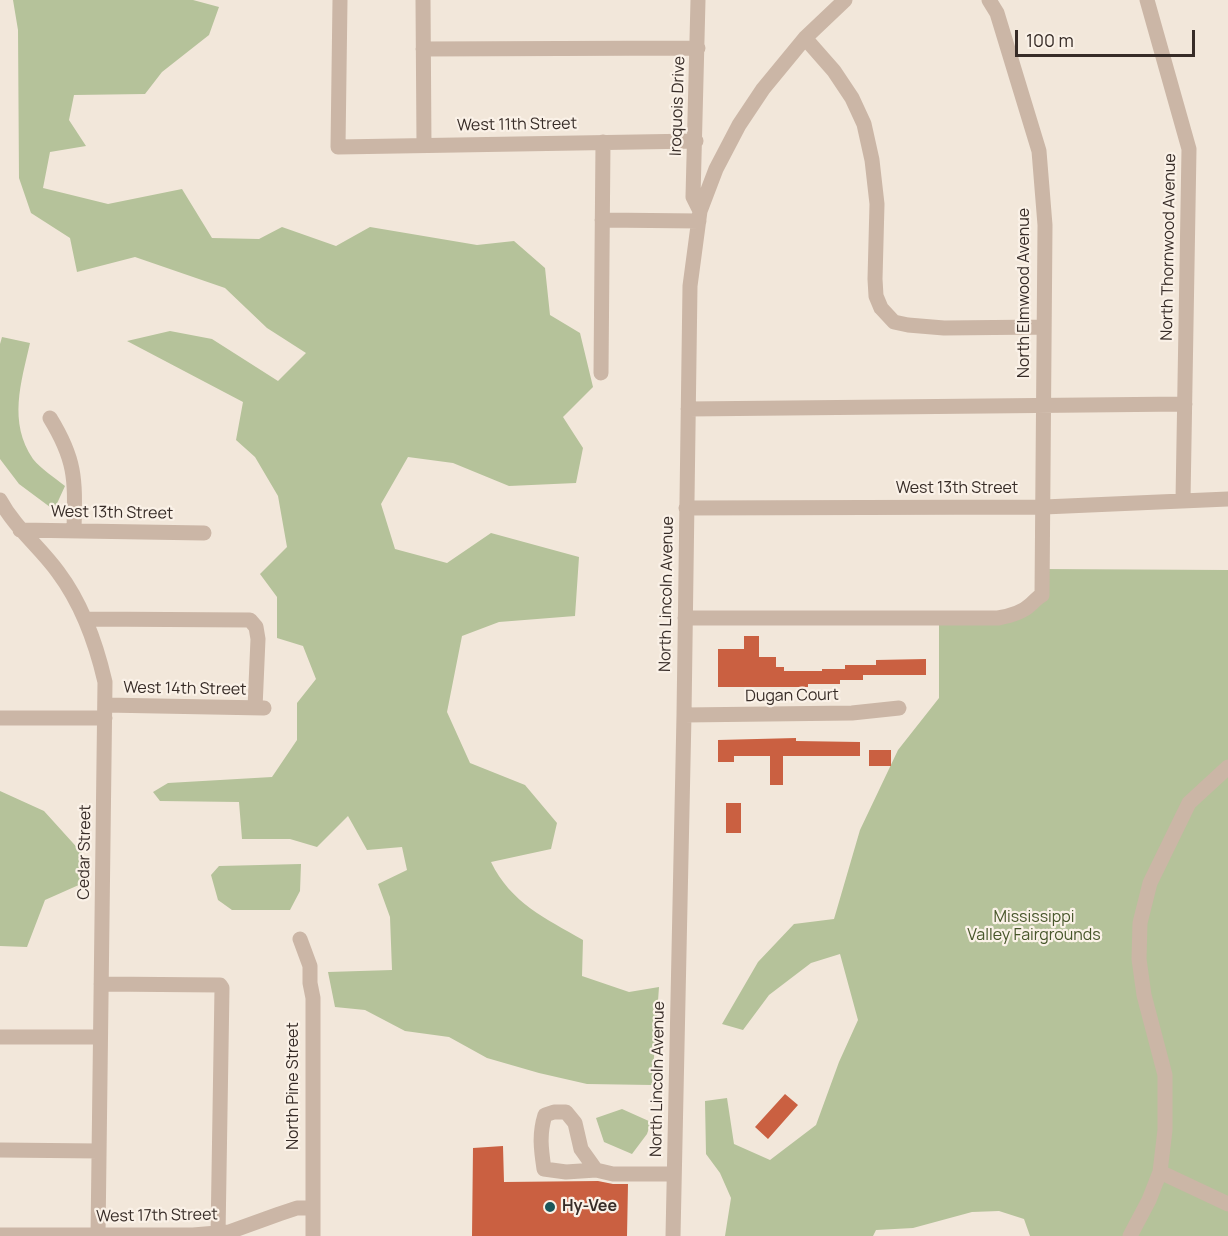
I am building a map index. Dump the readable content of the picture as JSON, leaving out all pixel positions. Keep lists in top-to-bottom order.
{
  "streets": {
    "street": [
      "Iroquois Drive",
      "West 11th Street",
      "North Thornwood Avenue",
      "North Elmwood Avenue",
      "West 13th Street",
      "North Lincoln Avenue",
      "West 14th Street",
      "Dugan Court",
      "Cedar Street",
      "North Pine Street",
      "West 17th Street"
    ]
  },
  "crossings": [
    ["Iroquois Drive", "West 11th Street"],
    ["Iroquois Drive", "North Lincoln Avenue"],
    ["North Thornwood Avenue", "West 13th Street"],
    ["North Elmwood Avenue", "West 13th Street"],
    ["North Elmwood Avenue", "North Lincoln Avenue"],
    ["West 13th Street", "North Lincoln Avenue"],
    ["West 13th Street", "Cedar Street"],
    ["North Lincoln Avenue", "Dugan Court"],
    ["West 14th Street", "Cedar Street"],
    ["Cedar Street", "West 17th Street"],
    ["North Pine Street", "West 17th Street"]
  ],
  "parks": ["Mississippi Valley Fairgrounds"],
  "places": ["Hy-Vee"],
  "scale_bar": "100 m"
}
